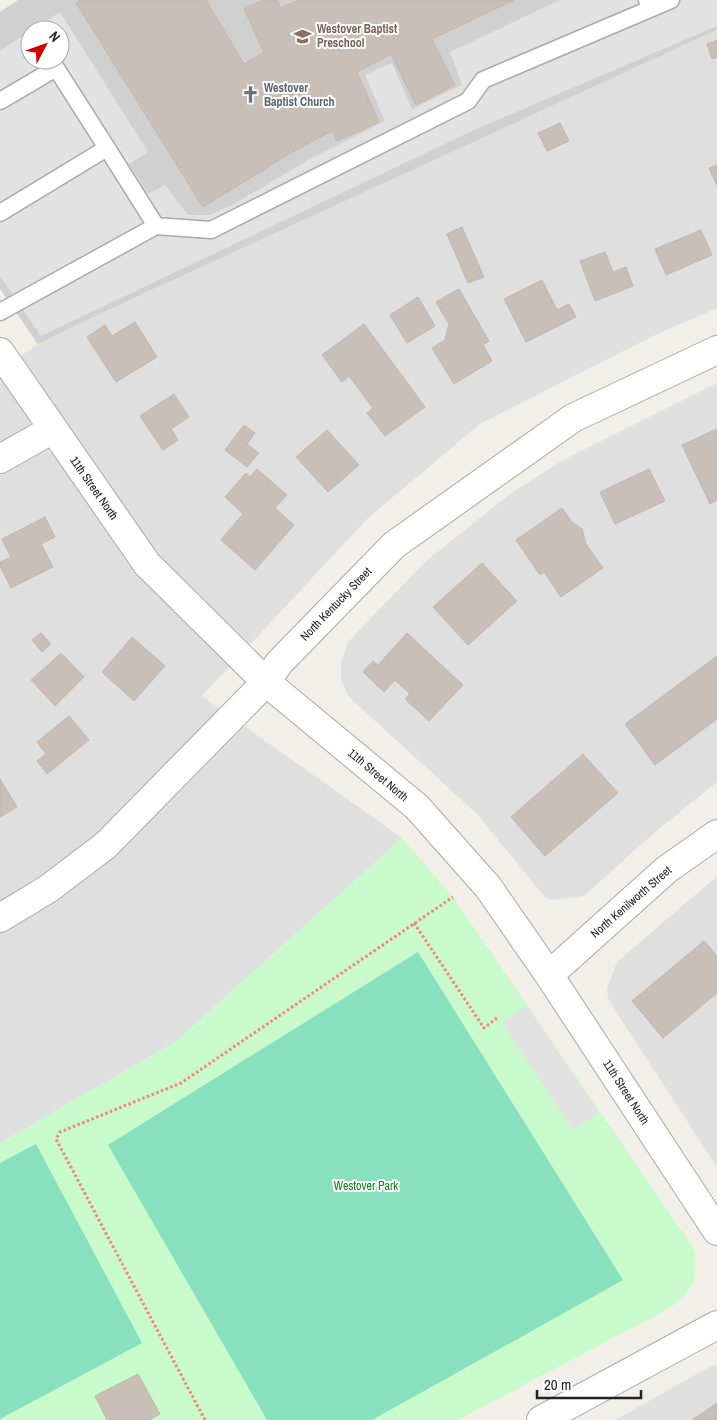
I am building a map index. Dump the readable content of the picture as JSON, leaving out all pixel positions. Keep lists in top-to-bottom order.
{
  "streets": {
    "street": ["11th Street North", "North Kentucky Street", "North Kenilworth Street"]
  },
  "crossings": [
    ["11th Street North", "North Kentucky Street"],
    ["11th Street North", "North Kenilworth Street"]
  ],
  "parks": ["Westover Park"],
  "places": {
    "school or university": ["Westover Baptist Preschool"],
    "church": ["Westover Baptist Church"]
  },
  "scale_bar": "20 m",
  "north": "top right"
}
